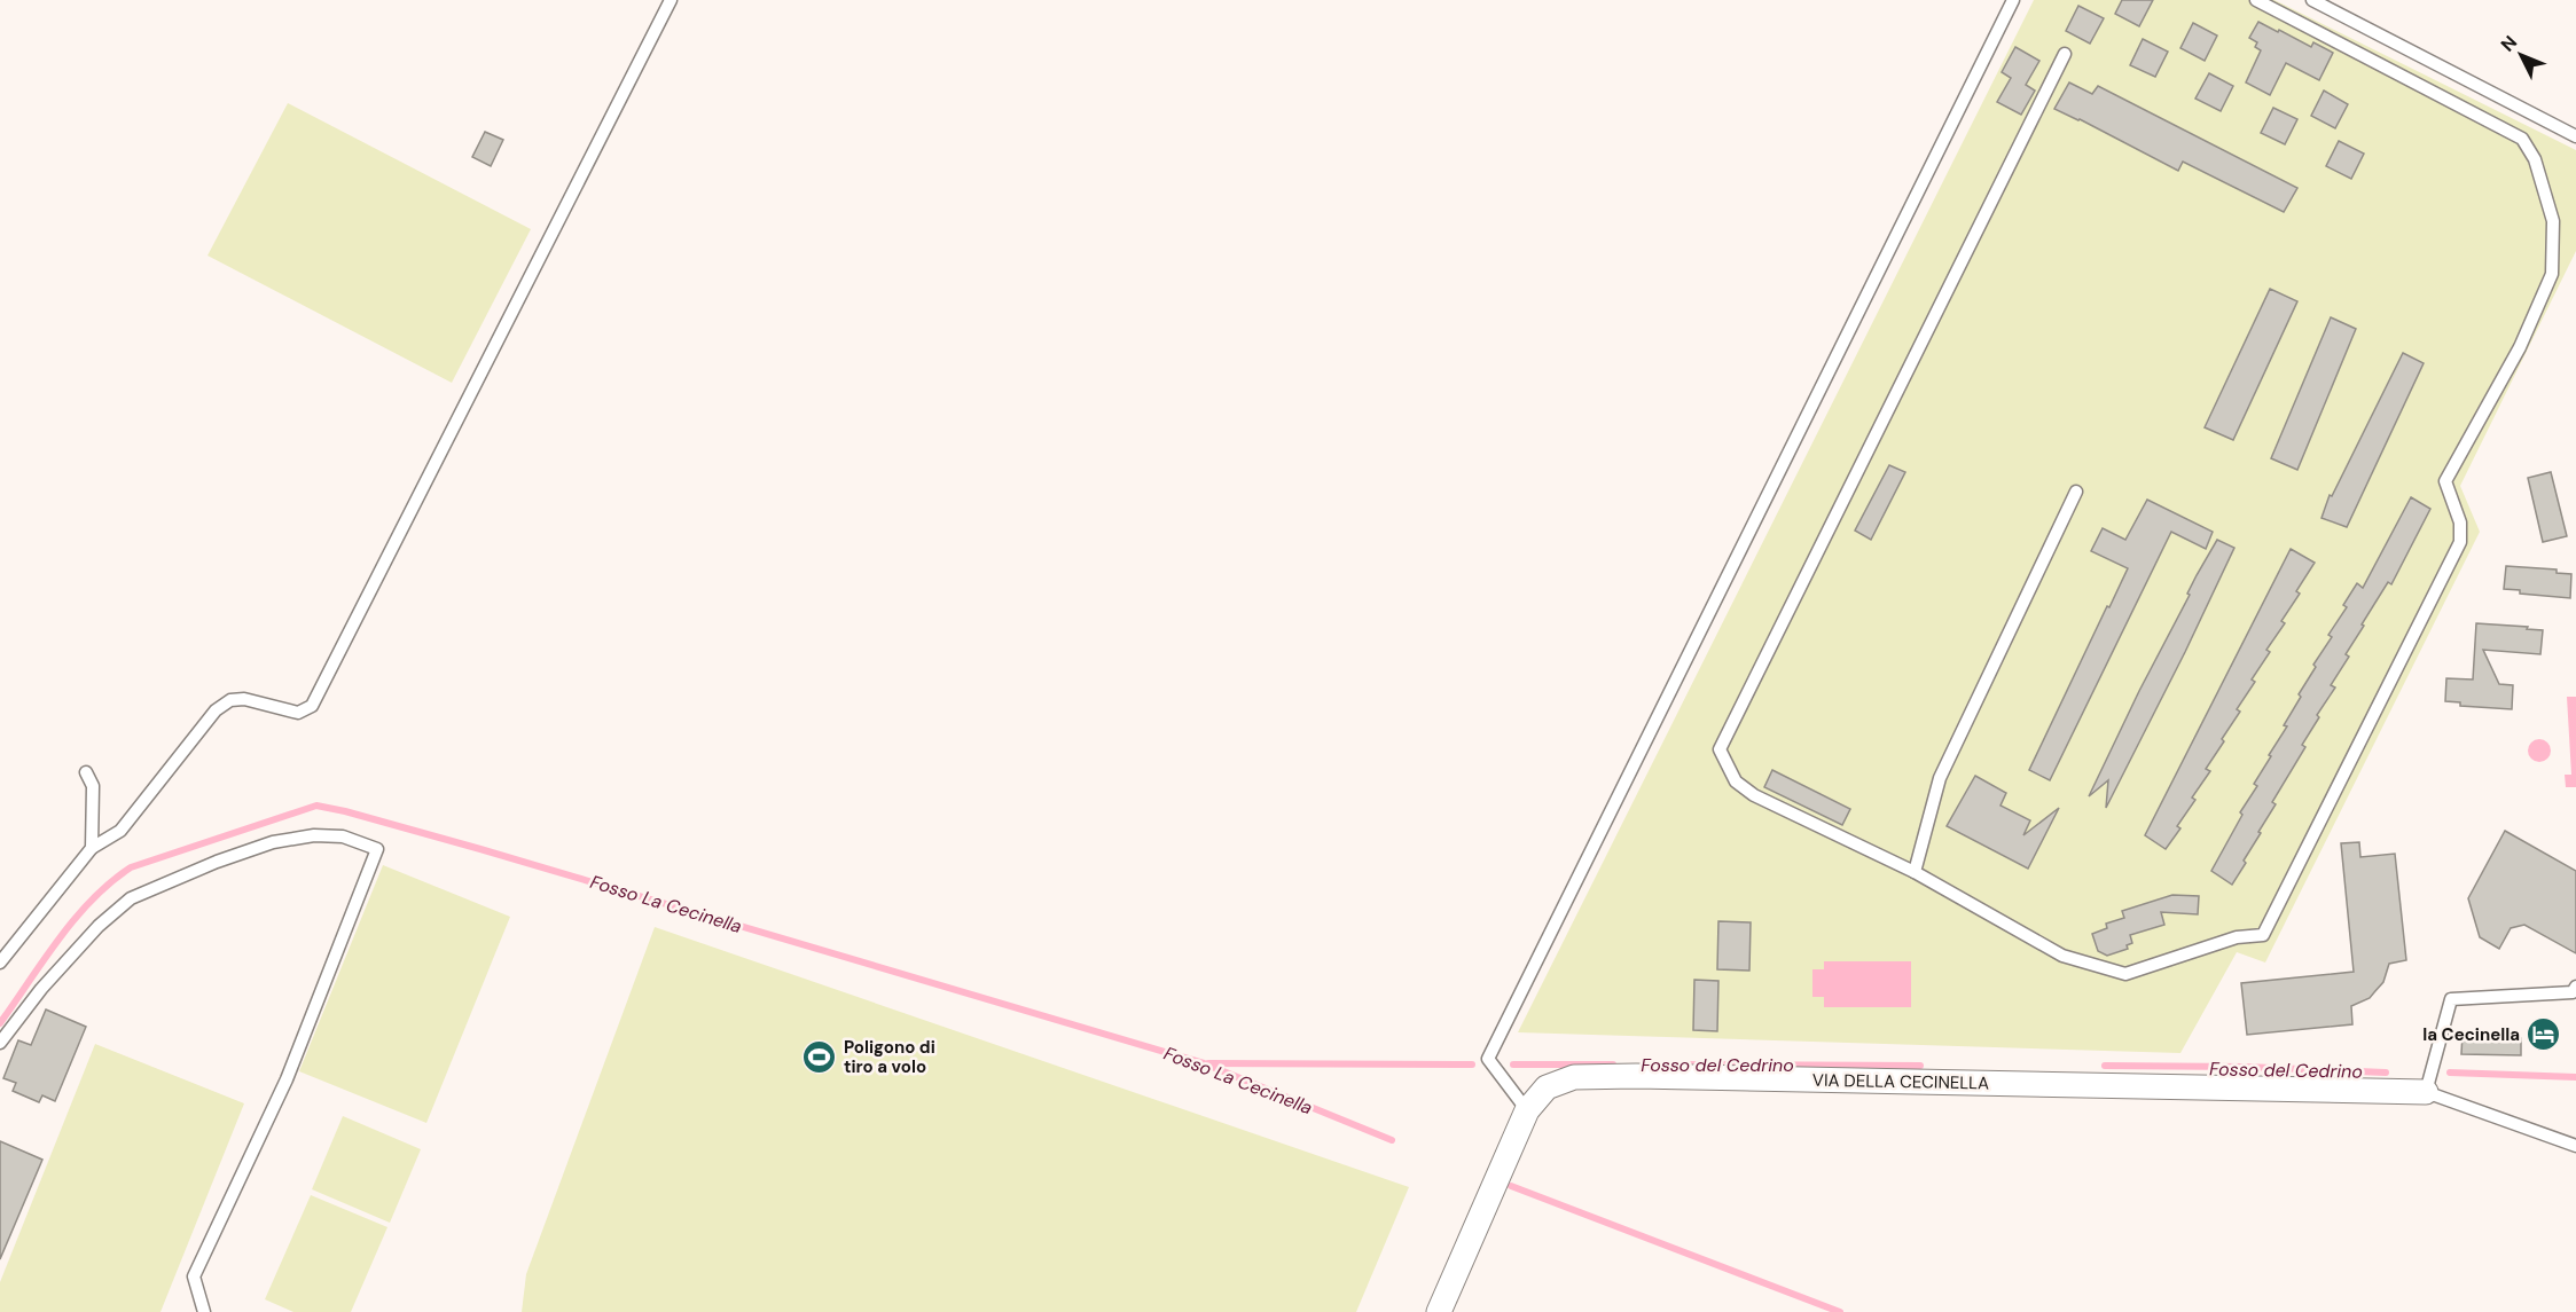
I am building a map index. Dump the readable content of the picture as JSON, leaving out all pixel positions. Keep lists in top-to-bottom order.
{
  "streets": {
    "street": ["VIA DELLA CECINELLA"]
  },
  "water": ["Fosso La Cecinella", "Fosso del Cedrino"],
  "places": {
    "hotel": ["la Cecinella"],
    "sports": ["Poligono di tiro a volo"]
  },
  "north": "top left"
}
